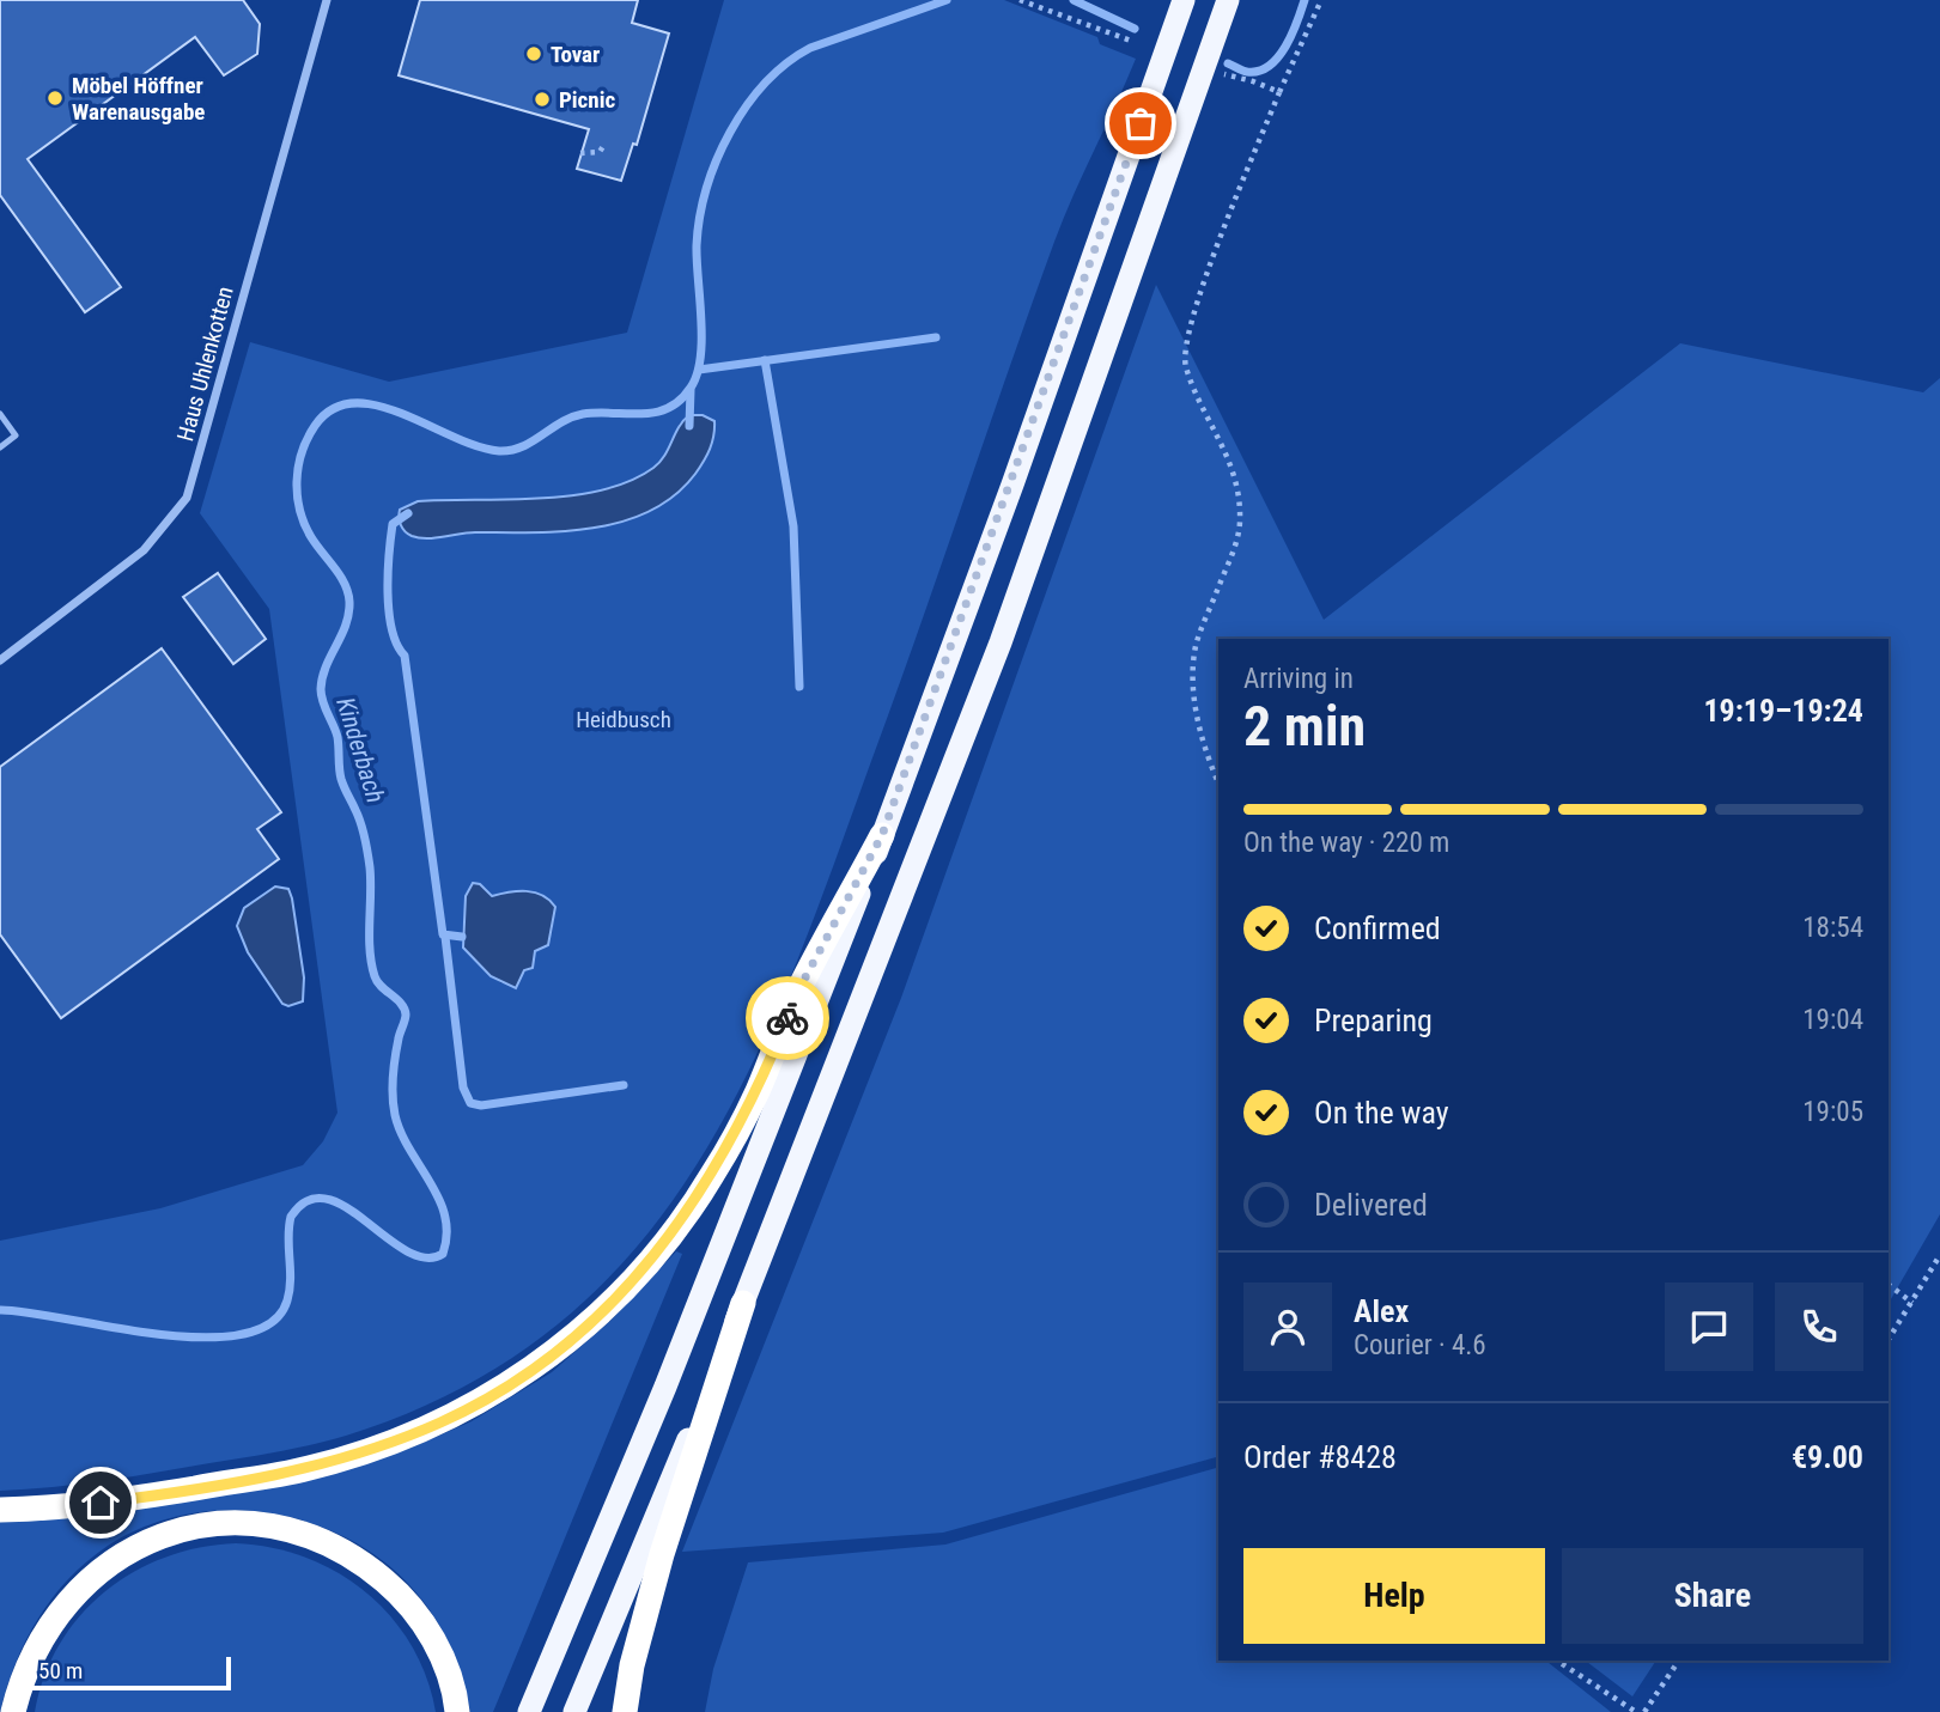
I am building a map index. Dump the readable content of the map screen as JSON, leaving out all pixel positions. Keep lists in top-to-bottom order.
{
  "streets": {
    "street": ["Haus Uhlenkotten"]
  },
  "water": ["Kinderbach"],
  "parks": ["Heidbusch"],
  "places": ["Tovar", "Möbel Höffner Warenausgabe", "Picnic"],
  "scale_bar": "50 m",
  "page": {
    "heading": ["2 min", "Arriving in", "19:19–19:24"],
    "panel": [
      "Alex",
      "Courier · 4.6",
      "Order #8428",
      "€9.00"
    ],
    "bar": "On the way · 220 m",
    "list": [
      ["Confirmed", "18:54"],
      ["Preparing", "19:04"],
      ["On the way", "19:05"],
      "Delivered"
    ],
    "buttons": ["Help", "Share"],
    "scale": "50 m"
  }
}
